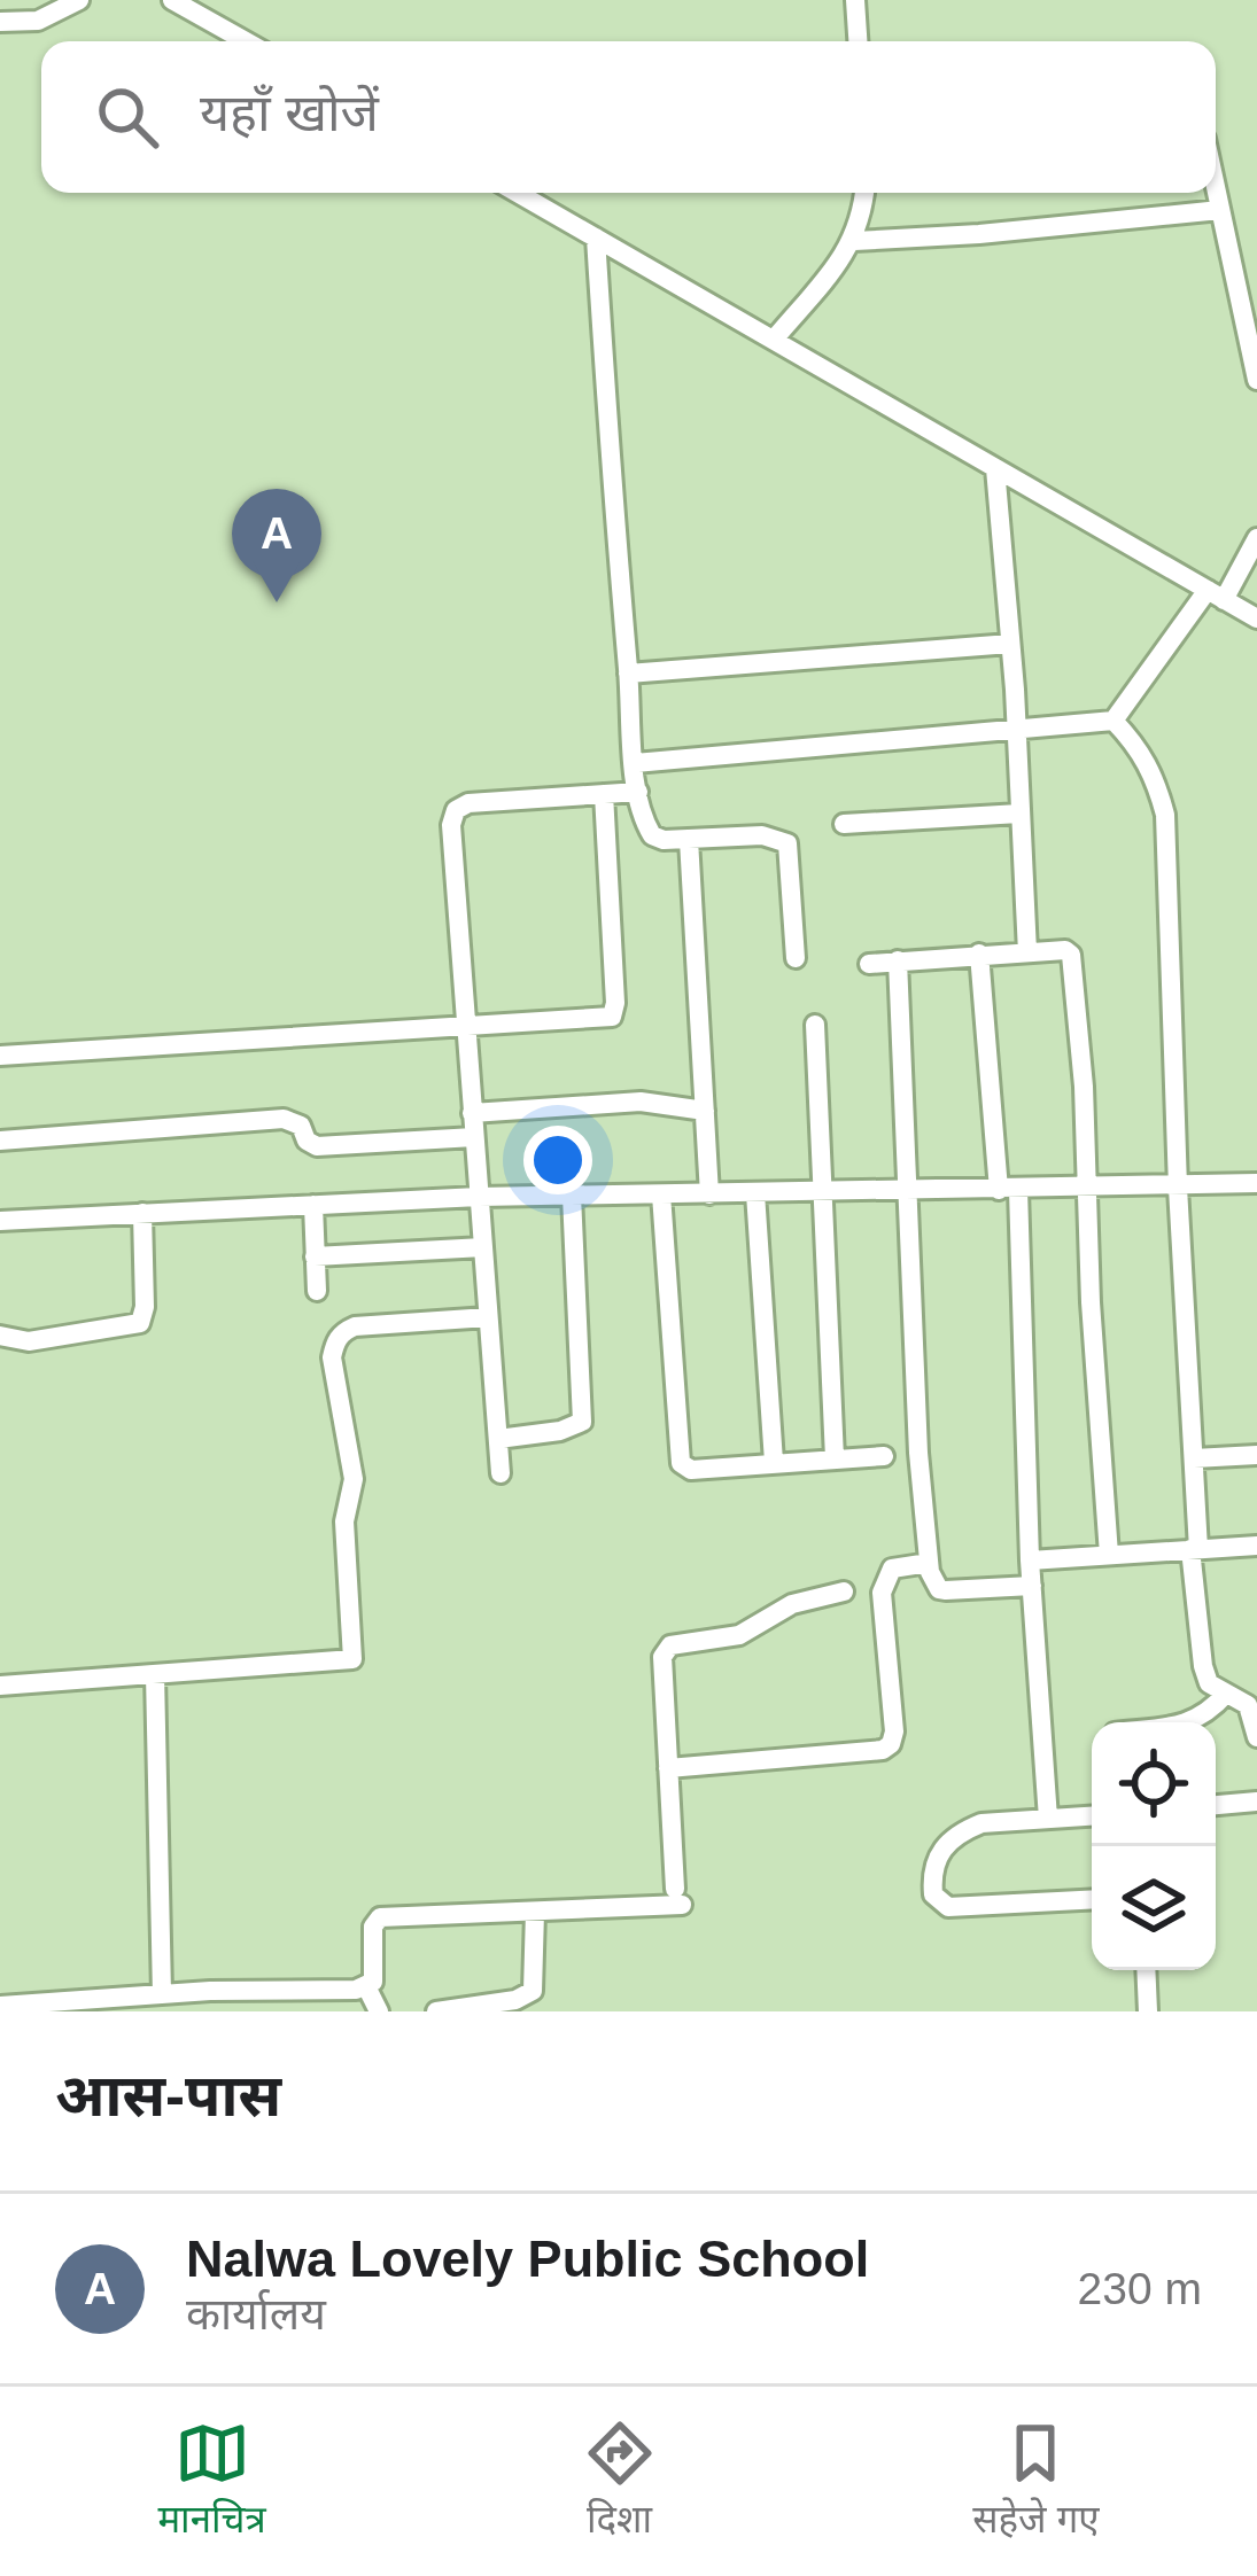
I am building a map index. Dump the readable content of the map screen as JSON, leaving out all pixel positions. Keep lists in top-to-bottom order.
{
  "page": {
    "search": "यहाँ खोजें",
    "pins": "A",
    "heading": "आस-पास",
    "list": [
      {
        "mark": "A",
        "name": "Nalwa Lovely Public School",
        "note": "कार्यालय",
        "value": "230 m"
      }
    ],
    "nav": ["मानचित्र", "दिशा", "सहेजे गए"]
  }
}
